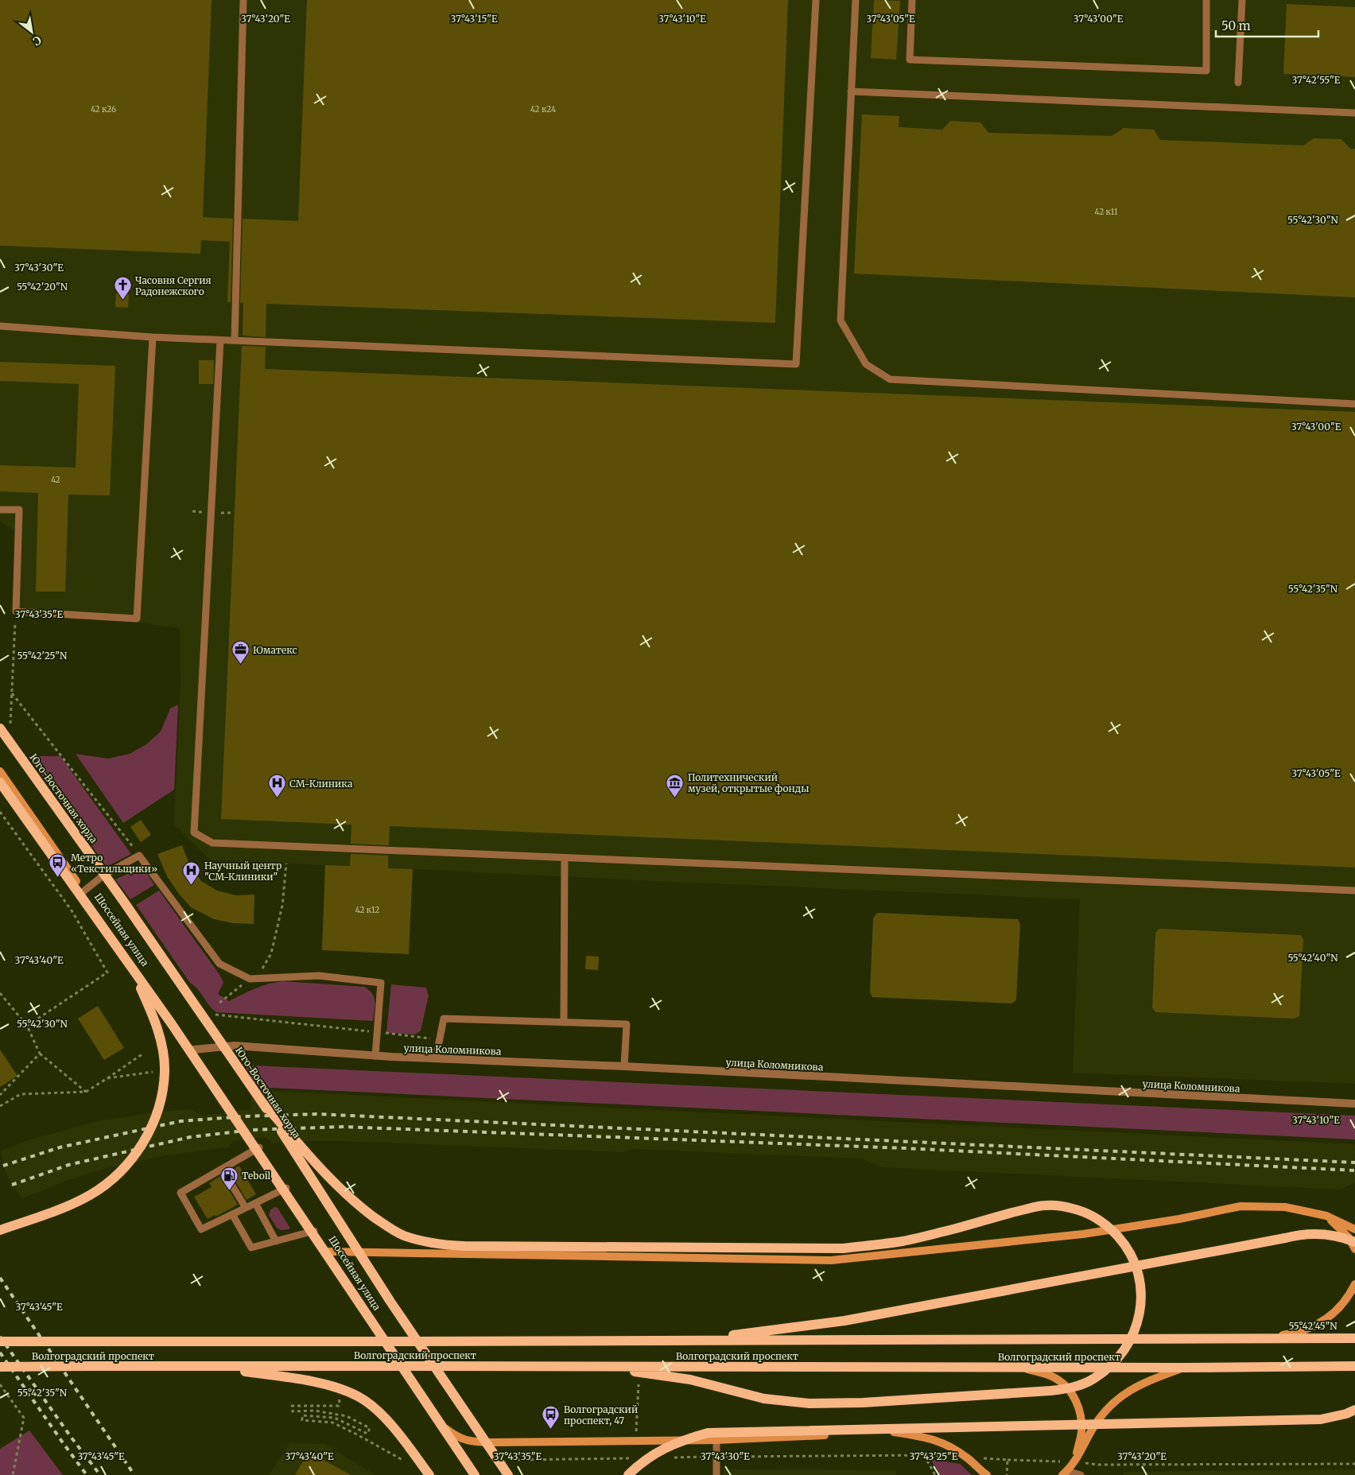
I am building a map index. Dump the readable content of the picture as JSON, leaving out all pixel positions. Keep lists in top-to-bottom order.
{
  "streets": {
    "main road": ["Юго-Восточная хорда", "Шоссейная улица", "Волгоградский проспект"],
    "street": ["улица Коломникова"]
  },
  "crossings": [
    ["Шоссейная улица", "улица Коломникова"]
  ],
  "places": {
    "church": ["Часовня Сергия Радонежского"],
    "office": ["Юматекс"],
    "museum": ["Политехнический музей, открытые фонды"],
    "hospital": ["СМ-Клиника", "Научный центр \"СМ-Клиники\""],
    "bus stop": ["Метро «Текстильщики»", "Волгоградский проспект, 47"],
    "fuel station": ["Teboil"]
  },
  "house_numbers": [
    "42 к26",
    "42 к24",
    "42 к11",
    "42",
    "42 к12"
  ],
  "scale_bar": "50 m",
  "north": "bottom right",
  "coordinates": [
    "37°43'20\"E",
    "37°43'15\"E",
    "37°43'10\"E",
    "37°43'05\"E",
    "37°43'00\"E",
    "37°42'55\"E",
    "55°42'30\"N",
    "37°43'30\"E",
    "55°42'20\"N",
    "55°42'35\"N",
    "37°43'35\"E",
    "55°42'25\"N",
    "55°42'40\"N",
    "37°43'40\"E",
    "37°43'45\"E",
    "55°42'45\"N",
    "37°43'25\"E"
  ]
}
